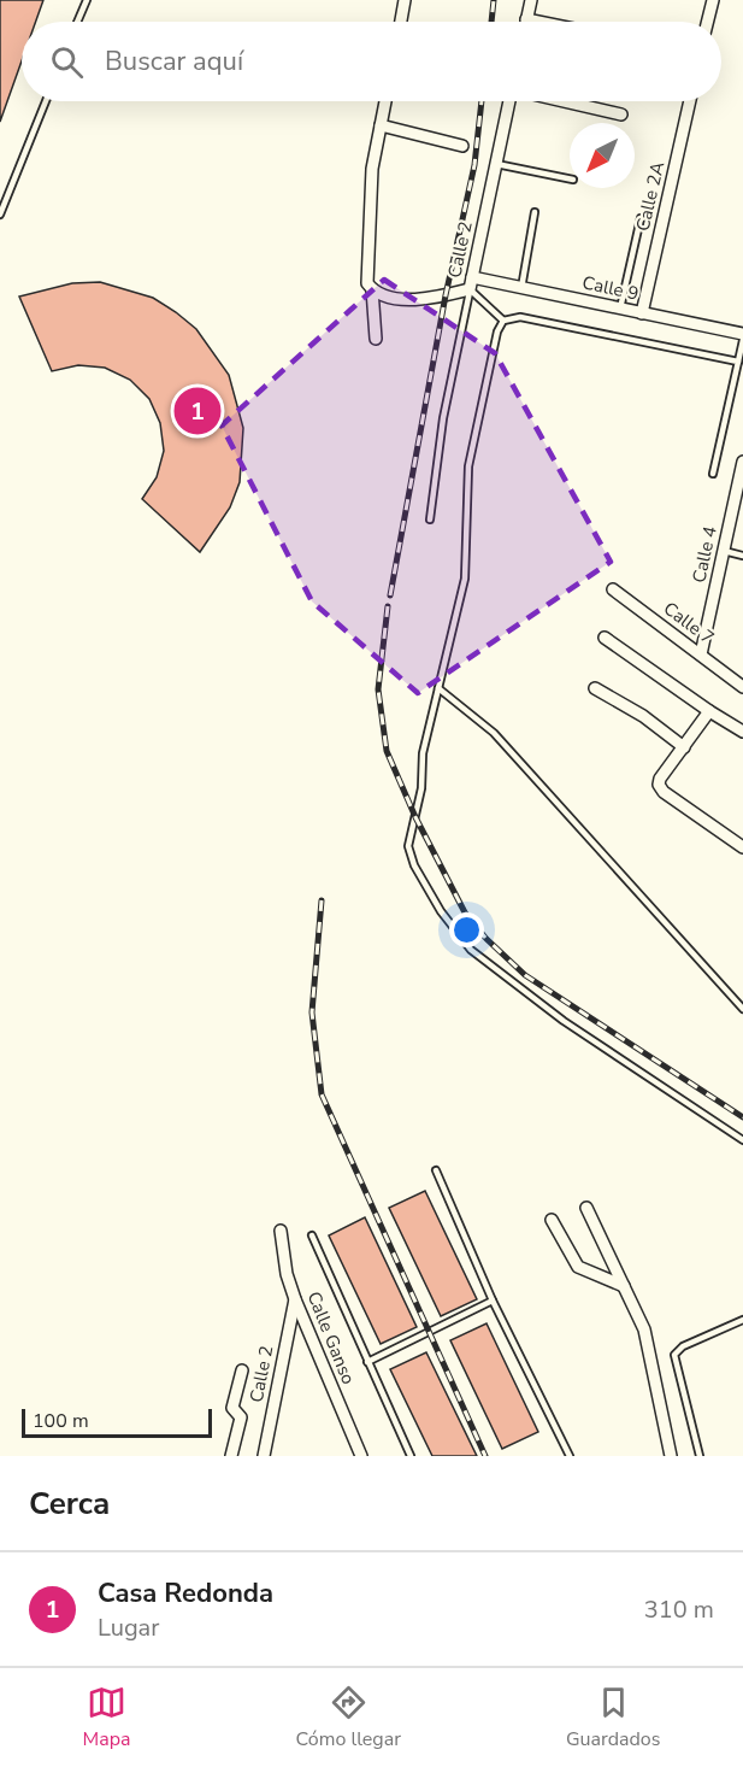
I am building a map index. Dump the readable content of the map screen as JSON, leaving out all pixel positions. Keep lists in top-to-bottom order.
{
  "streets": {
    "street": [
      "Calle 2A",
      "Calle 2",
      "Calle 9",
      "Calle 4",
      "Calle 7",
      "Calle Ganso"
    ]
  },
  "crossings": [
    ["Calle 2A", "Calle 9"],
    ["Calle 2", "Calle 9"],
    ["Calle 2", "Calle Ganso"],
    ["Calle 4", "Calle 7"]
  ],
  "scale_bar": "100 m",
  "north": "bottom left",
  "page": {
    "search": "Buscar aquí",
    "pins": "1",
    "scale": "100 m",
    "heading": "Cerca",
    "list": [
      {
        "mark": "1",
        "name": "Casa Redonda",
        "note": "Lugar",
        "value": "310 m"
      }
    ],
    "nav": ["Mapa", "Cómo llegar", "Guardados"]
  }
}
